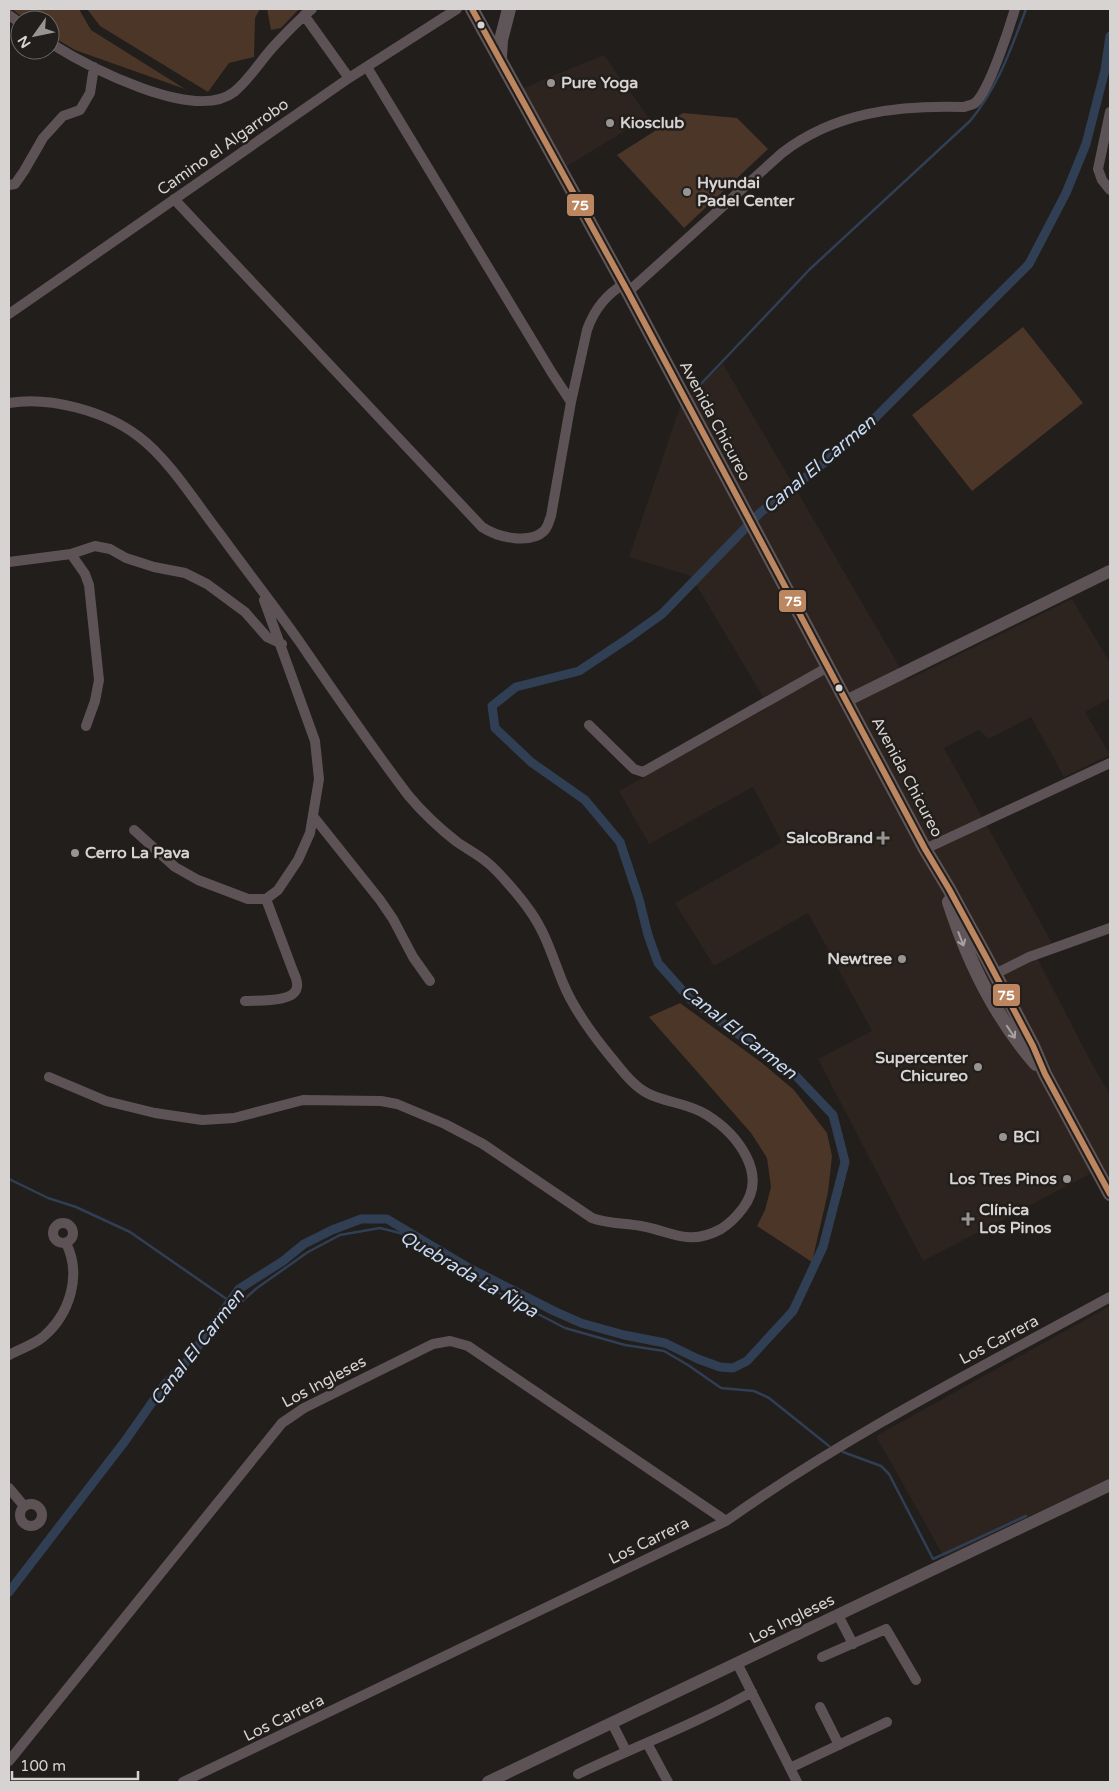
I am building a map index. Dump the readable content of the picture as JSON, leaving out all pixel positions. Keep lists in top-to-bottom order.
{
  "streets": {
    "main road": ["Avenida Chicureo"],
    "street": ["Camino el Algarrobo", "Los Carrera", "Los Ingleses"]
  },
  "crossings": [
    ["Los Carrera", "Los Ingleses"]
  ],
  "water": ["Canal El Carmen", "Quebrada La Ñipa"],
  "places": {
    "other": [
      "Pure Yoga",
      "Kiosclub",
      "Hyundai Padel Center",
      "Cerro La Pava",
      "Newtree",
      "Supercenter Chicureo",
      "BCI",
      "Los Tres Pinos"
    ],
    "health": ["SalcoBrand", "Clínica Los Pinos"]
  },
  "lines": ["transit line 75"],
  "scale_bar": "100 m",
  "north": "bottom left"
}
